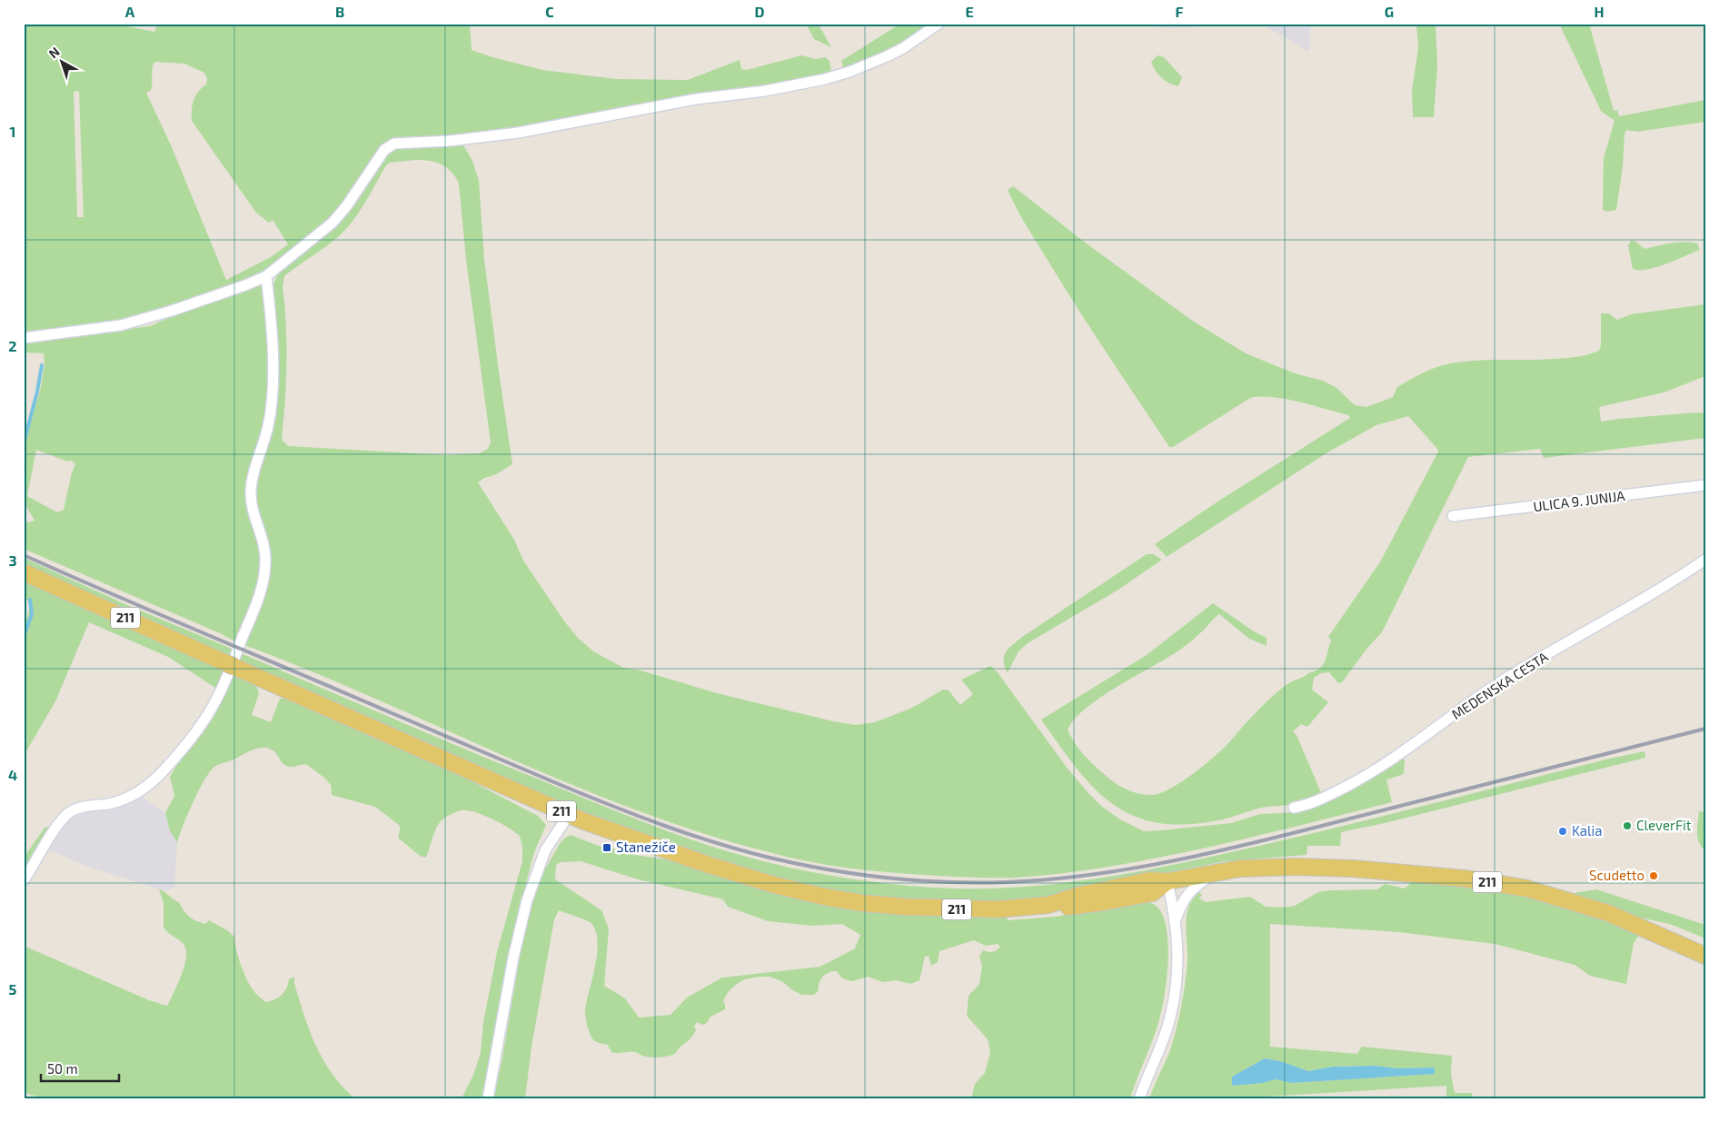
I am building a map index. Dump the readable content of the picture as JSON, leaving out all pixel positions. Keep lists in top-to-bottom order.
{
  "streets": {
    "main road": ["211"],
    "street": ["ULICA 9. JUNIJA", "MEDENSKA CESTA"]
  },
  "places": {
    "other": ["CleverFit", "Kalia", "Scudetto"],
    "transit": ["Stanežiče"]
  },
  "scale_bar": "50 m",
  "north": "top left",
  "grid": {
    "columns": [
      "A",
      "B",
      "C",
      "D",
      "E",
      "F",
      "G",
      "H"
    ],
    "rows": [
      "1",
      "2",
      "3",
      "4",
      "5"
    ]
  }
}
